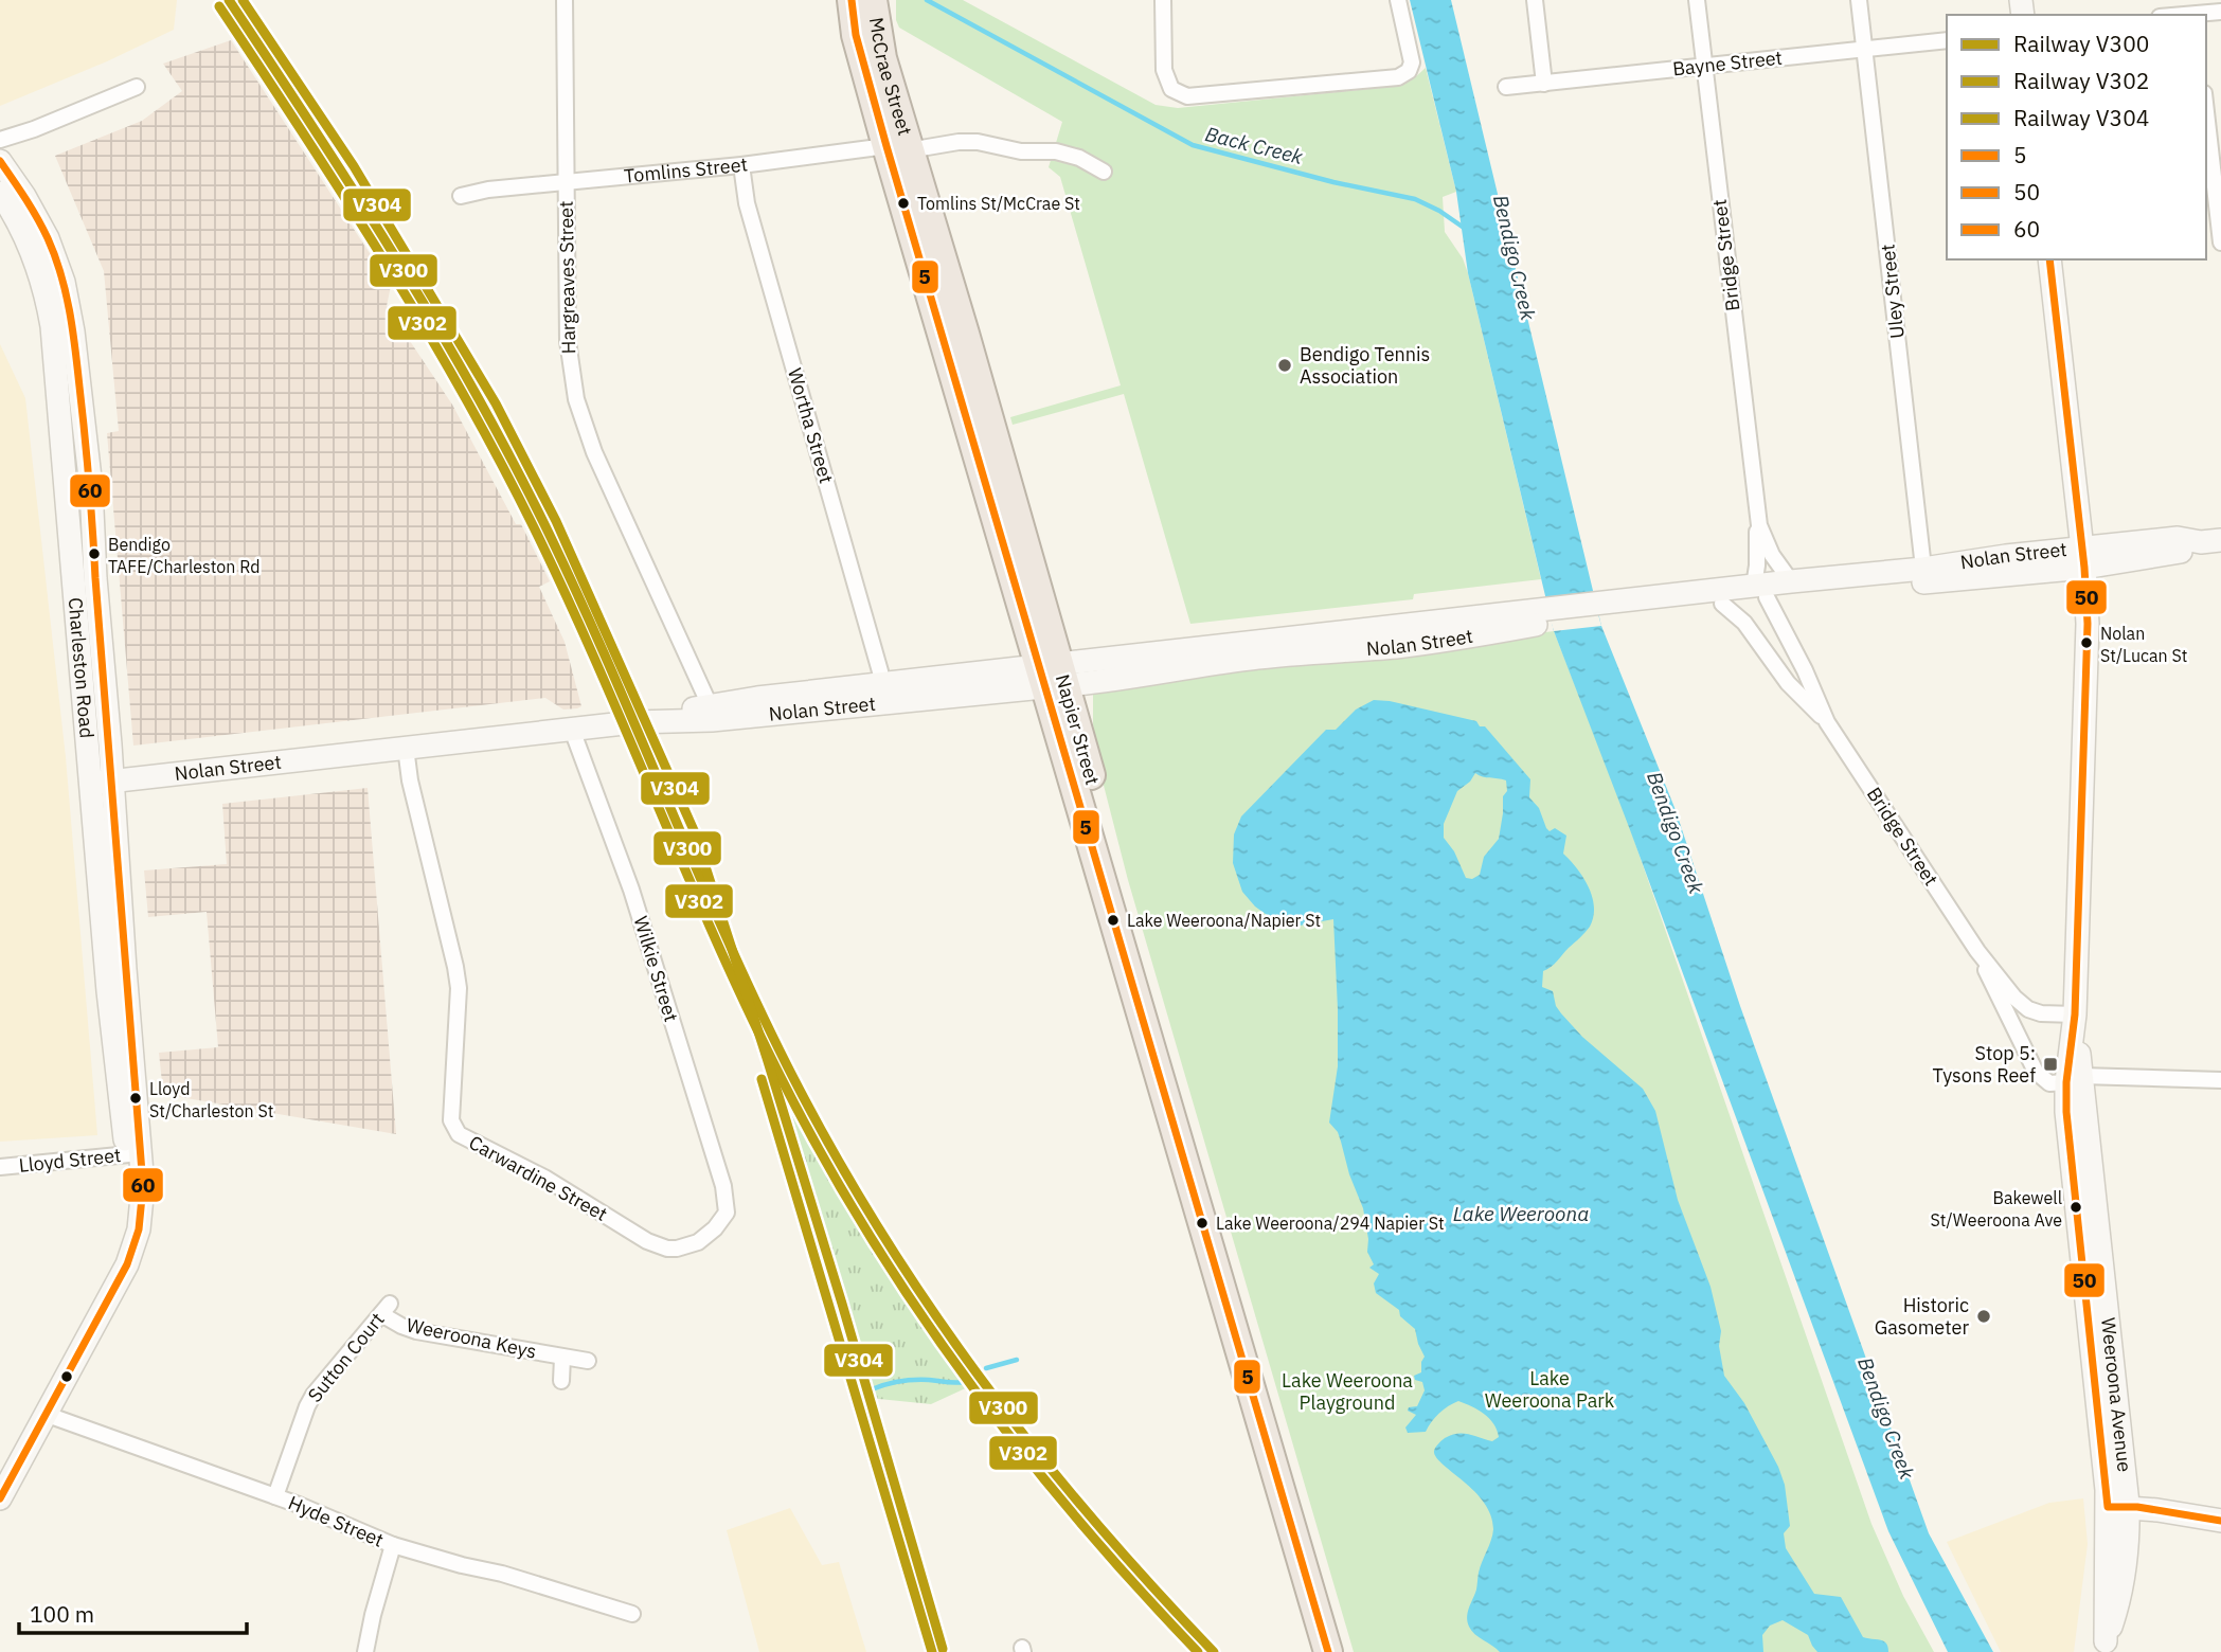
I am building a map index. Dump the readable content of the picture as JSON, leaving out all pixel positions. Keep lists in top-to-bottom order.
{
  "streets": {
    "highway": ["McCrae Street", "Napier Street"],
    "street": [
      "Bayne Street",
      "Tomlins Street",
      "Bridge Street",
      "Hargreaves Street",
      "Uley Street",
      "Wortha Street",
      "Nolan Street",
      "Charleston Road",
      "Wilkie Street",
      "Lloyd Street",
      "Carwardine Street",
      "Weeroona Keys",
      "Sutton Court",
      "Weeroona Avenue",
      "Hyde Street"
    ]
  },
  "crossings": [
    ["Bayne Street", "Bridge Street"],
    ["Bayne Street", "Uley Street"],
    ["McCrae Street", "Tomlins Street"],
    ["McCrae Street", "Napier Street"],
    ["Tomlins Street", "Hargreaves Street"],
    ["Tomlins Street", "Wortha Street"],
    ["Tomlins Street", "Napier Street"],
    ["Bridge Street", "Nolan Street"],
    ["Bridge Street", "Weeroona Avenue"],
    ["Hargreaves Street", "Nolan Street"],
    ["Uley Street", "Nolan Street"],
    ["Wortha Street", "Nolan Street"],
    ["Nolan Street", "Charleston Road"],
    ["Nolan Street", "Napier Street"],
    ["Nolan Street", "Wilkie Street"],
    ["Nolan Street", "Carwardine Street"],
    ["Nolan Street", "Weeroona Avenue"],
    ["Charleston Road", "Lloyd Street"],
    ["Wilkie Street", "Carwardine Street"],
    ["Weeroona Keys", "Sutton Court"],
    ["Sutton Court", "Hyde Street"]
  ],
  "water": ["Back Creek", "Bendigo Creek", "Lake Weeroona"],
  "parks": ["Lake Weeroona Park", "Lake Weeroona Playground"],
  "places": {
    "other": [
      "Tomlins St/McCrae St",
      "Bendigo Tennis Association",
      "Bendigo TAFE/Charleston Rd",
      "Nolan St/Lucan St",
      "Lake Weeroona/Napier St",
      "Lloyd St/Charleston St",
      "Bakewell St/Weeroona Ave",
      "Lake Weeroona/294 Napier St",
      "Historic Gasometer"
    ],
    "transit": ["Stop 5: Tysons Reef"]
  },
  "lines": [
    "rail line V300",
    "rail line V304",
    "transit line 5",
    "rail line V302",
    "transit line 60",
    "transit line 50"
  ],
  "legend": [
    "Railway V300",
    "Railway V302",
    "Railway V304",
    "5",
    "50",
    "60"
  ],
  "scale_bar": "100 m"
}
